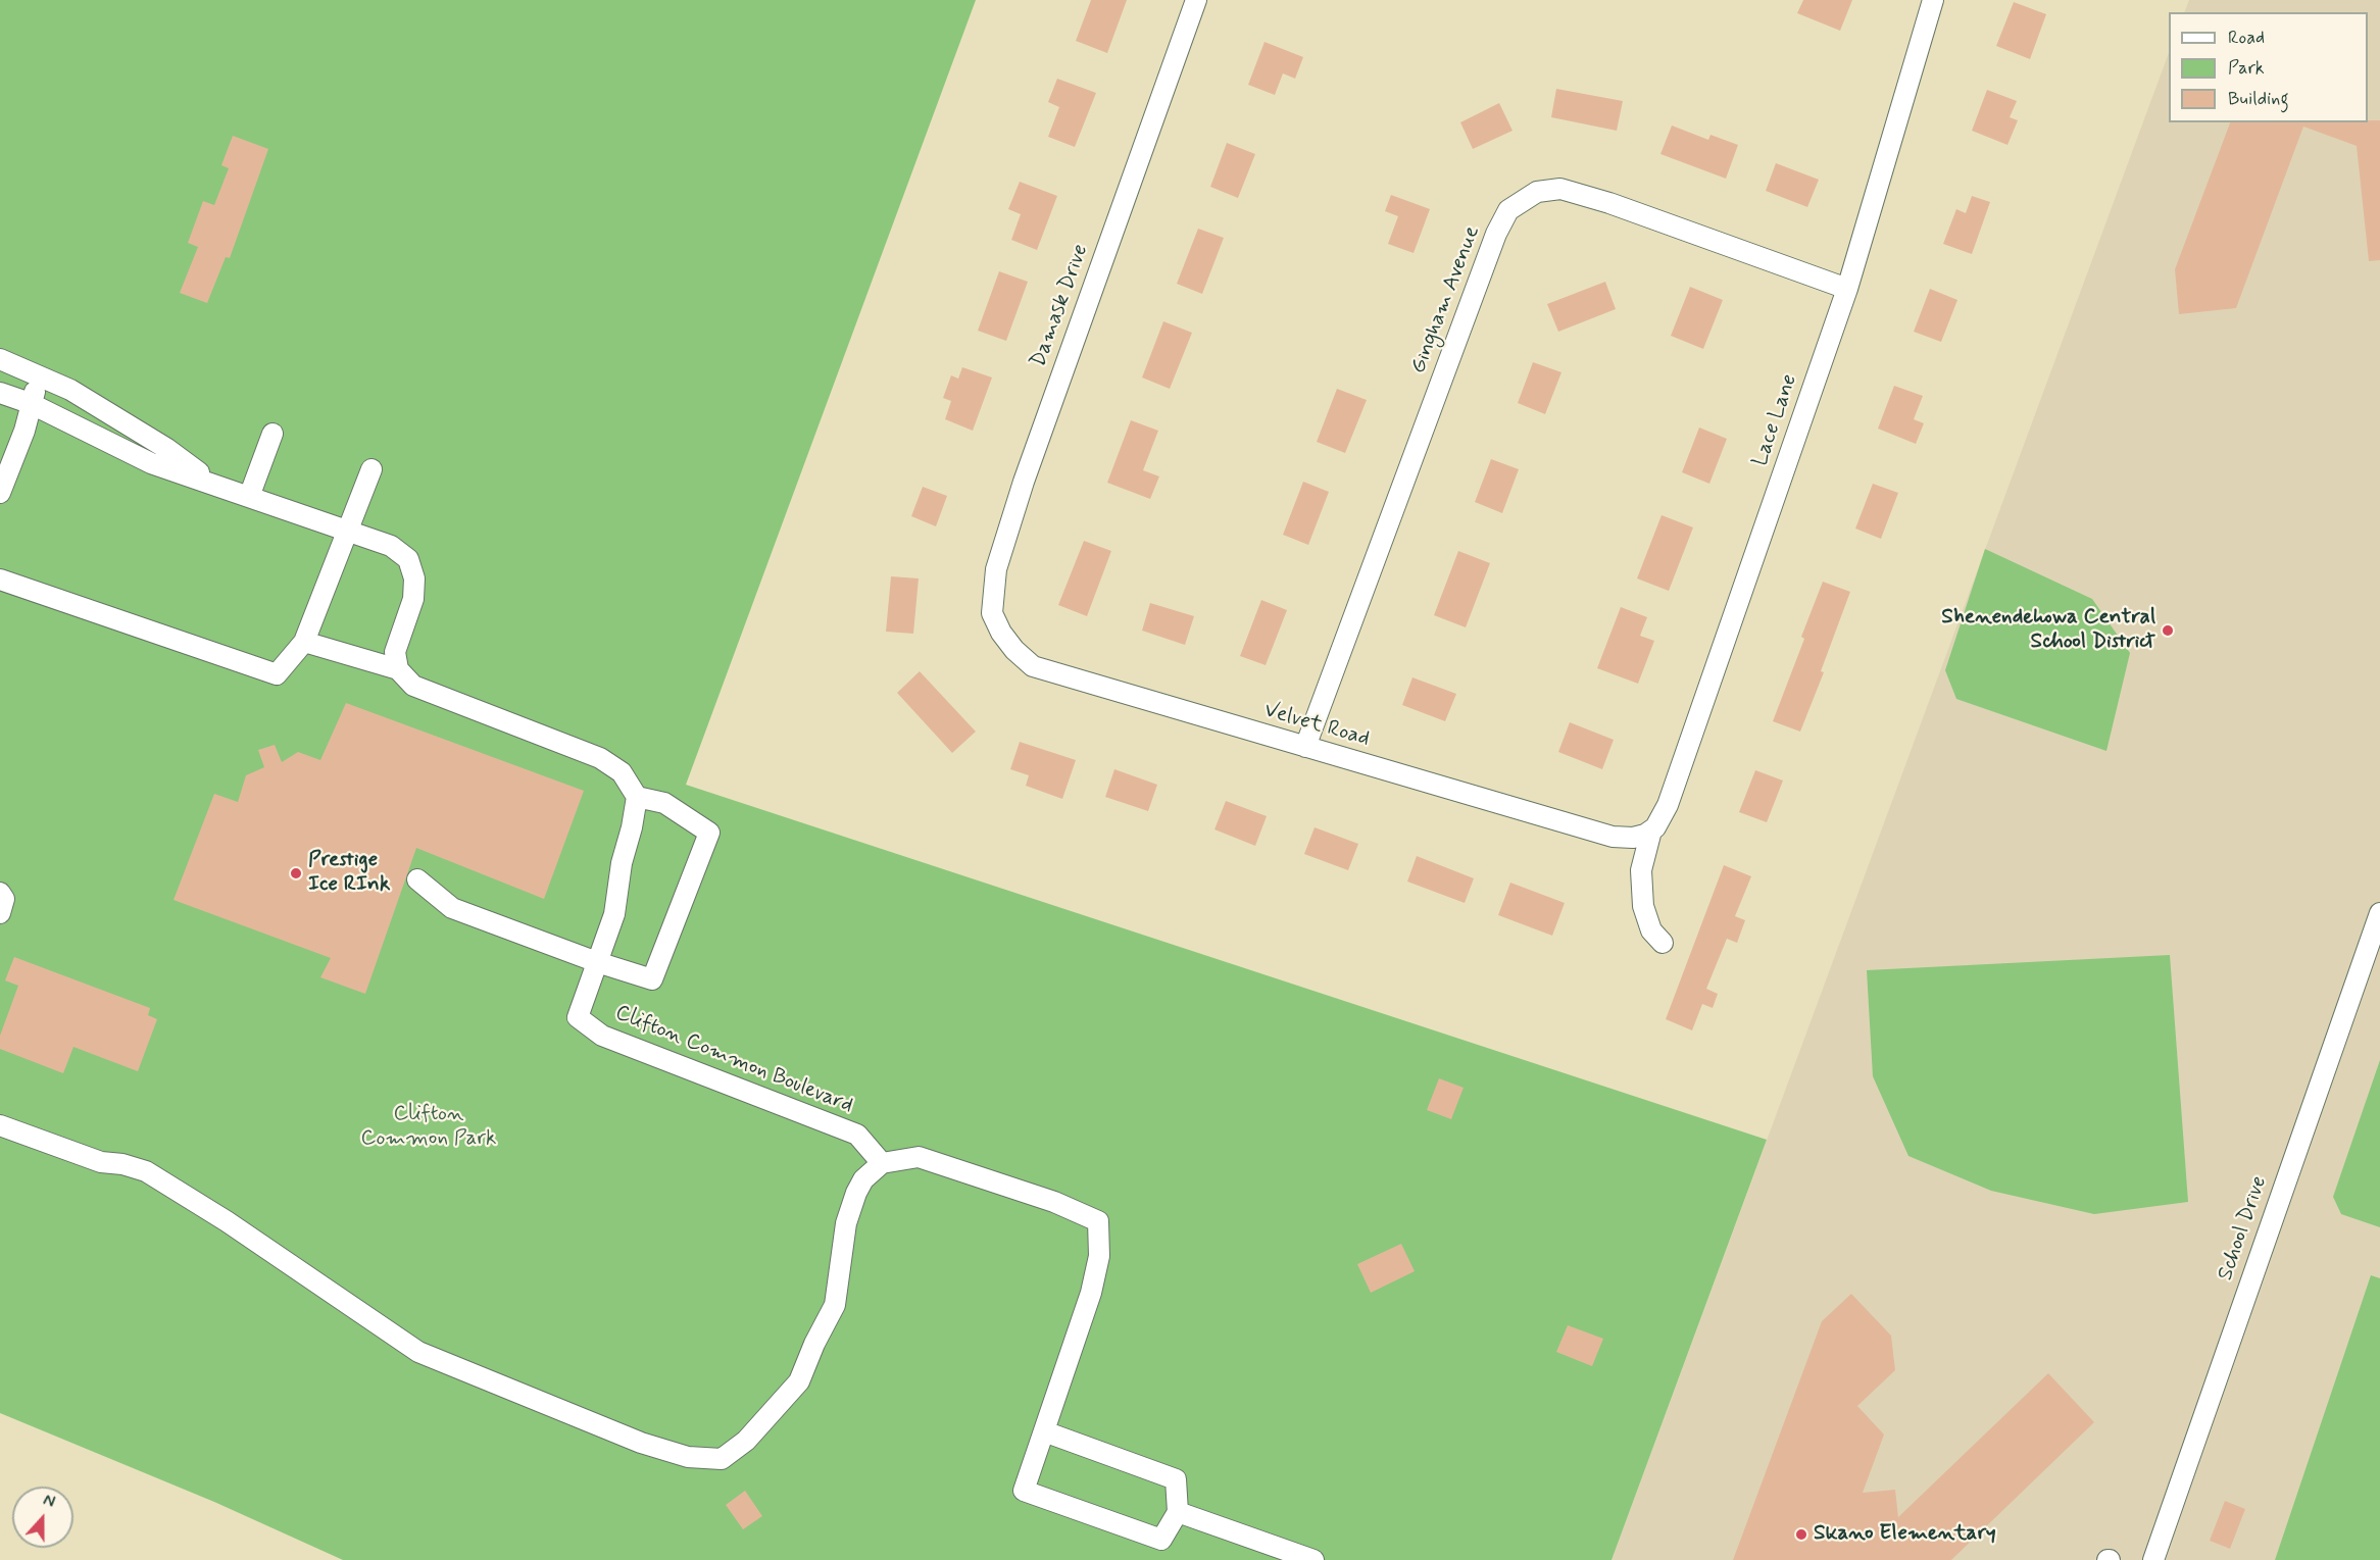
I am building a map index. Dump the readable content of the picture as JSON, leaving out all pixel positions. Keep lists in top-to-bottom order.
{
  "streets": {
    "street": [
      "Gingham Avenue",
      "Damask Drive",
      "Lace Lane",
      "Velvet Road",
      "Clifton Common Boulevard",
      "School Drive"
    ]
  },
  "crossings": [
    ["Gingham Avenue", "Lace Lane"],
    ["Gingham Avenue", "Velvet Road"],
    ["Damask Drive", "Velvet Road"],
    ["Lace Lane", "Velvet Road"]
  ],
  "parks": ["Clifton Common Park"],
  "places": ["Shenendehowa Central School District", "Prestige Ice RInk", "Skano Elementary"],
  "legend": ["Road", "Park", "Building"],
  "north": "top"
}
